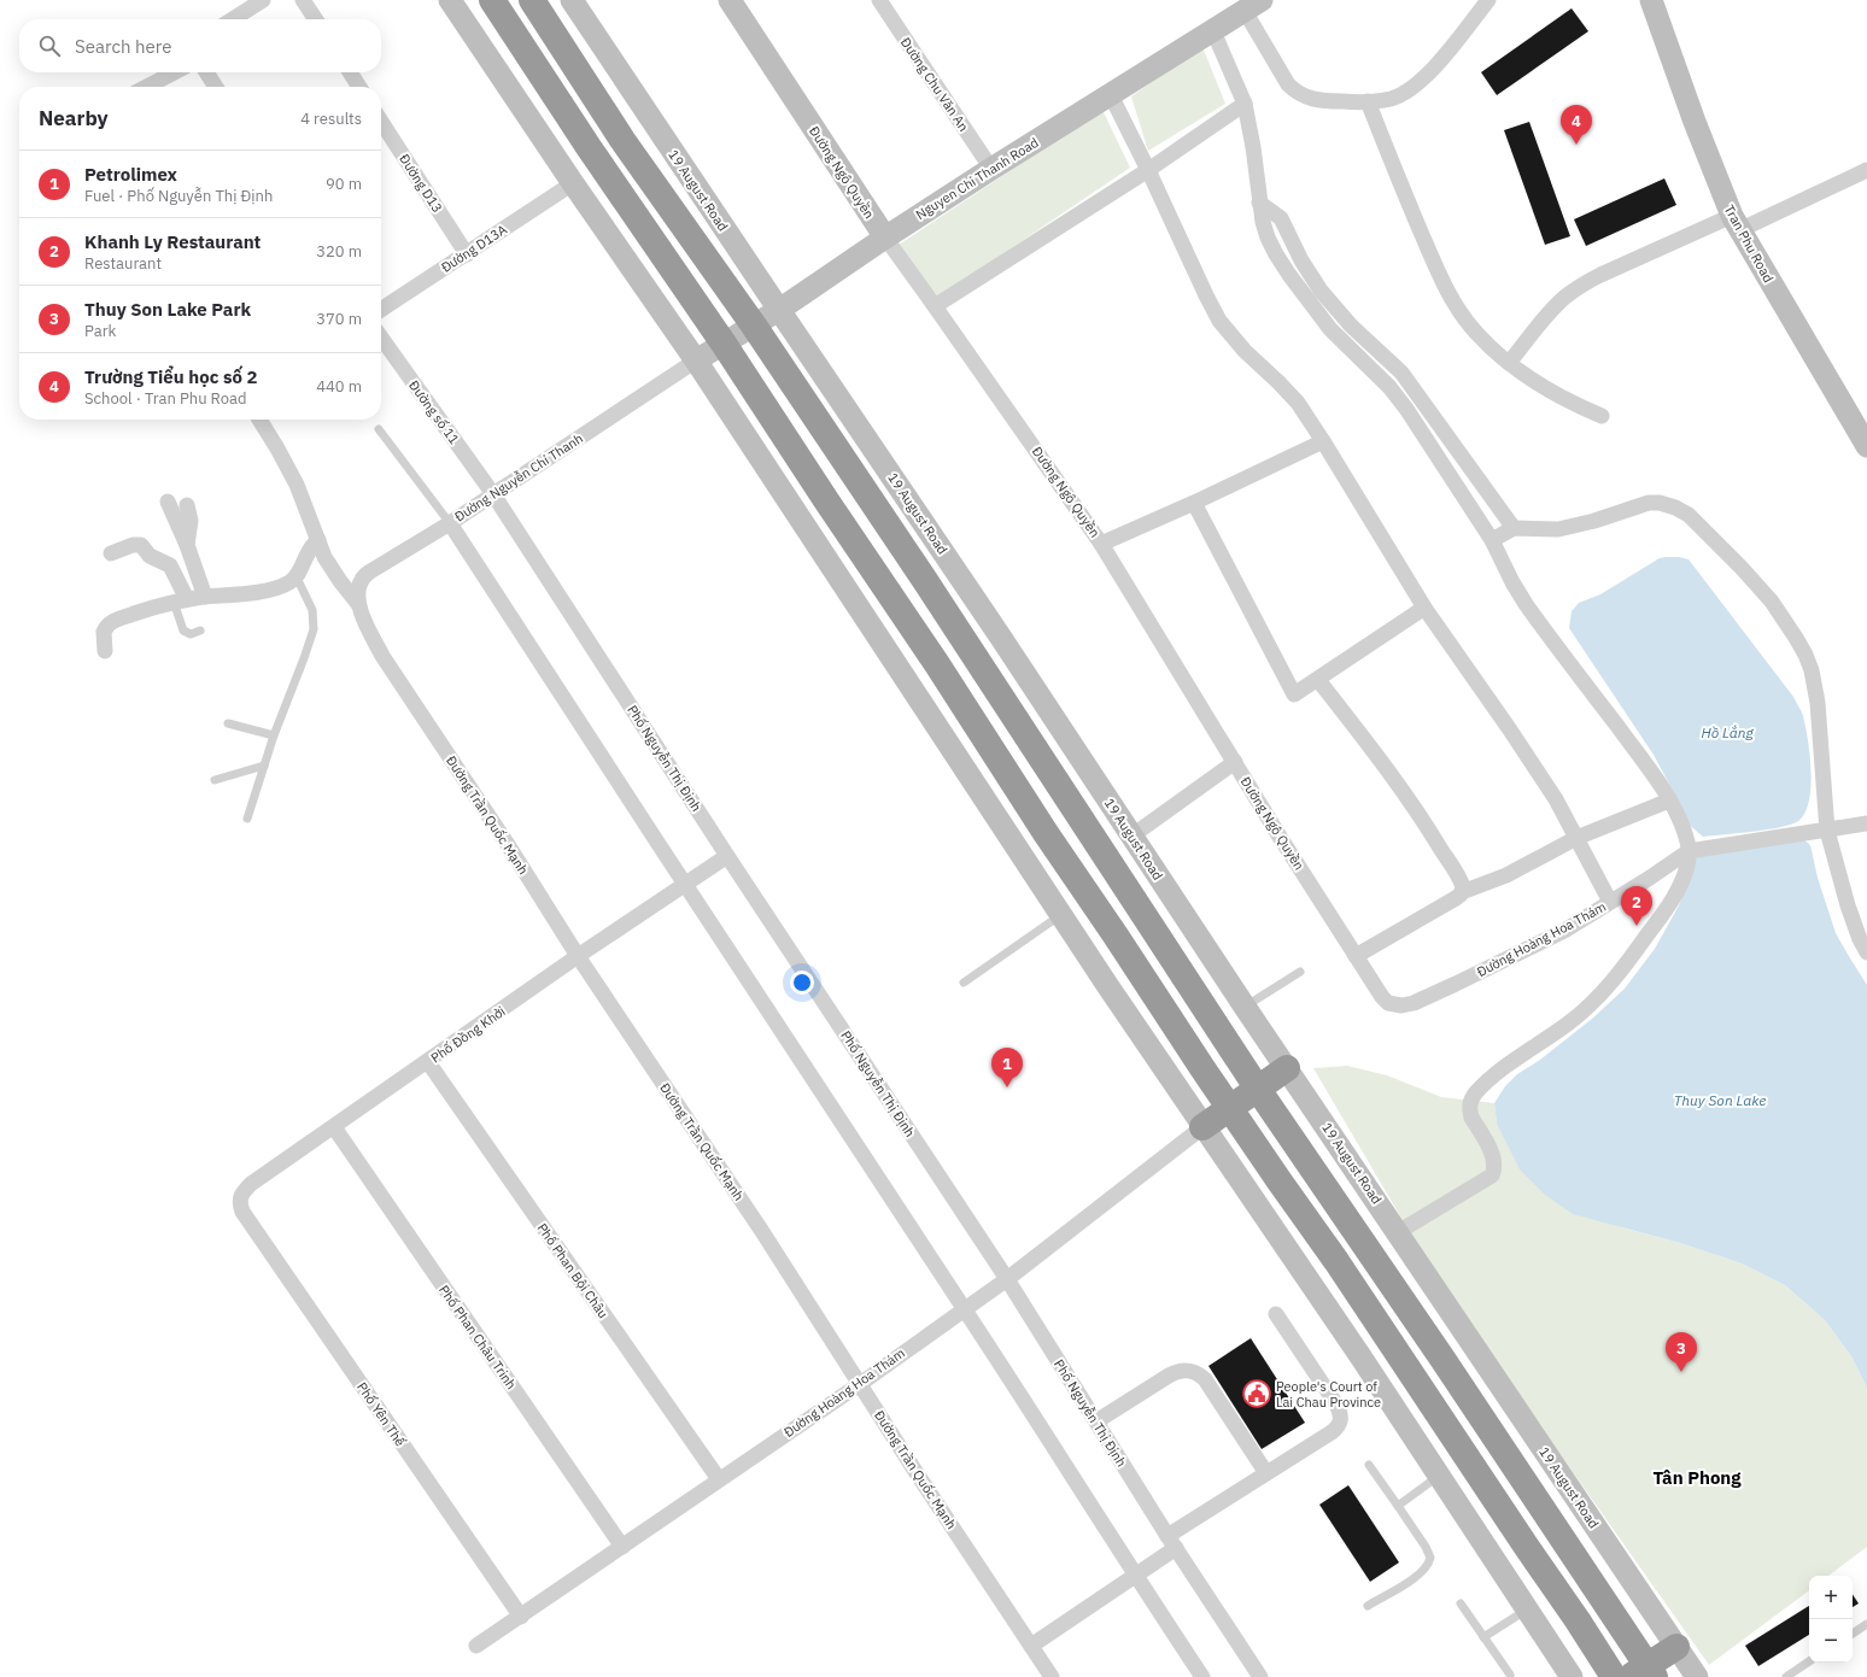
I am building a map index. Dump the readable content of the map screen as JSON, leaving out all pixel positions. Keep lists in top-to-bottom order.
{
  "streets": {
    "street": [
      "Đường Chu Văn An",
      "Đường Ngô Quyền",
      "Nguyen Chi Thanh Road",
      "Đường D13",
      "19 August Road",
      "Tran Phu Road",
      "Đường D13A",
      "Đường số 11",
      "Đường Nguyễn Chí Thanh",
      "Phố Nguyễn Thị Định",
      "Đường Trần Quốc Mạnh",
      "Đường Hoàng Hoa Thám",
      "Phố Đồng Khởi",
      "Phố Phan Bội Châu",
      "Phố Phan Châu Trinh",
      "Phố Yên Thế"
    ]
  },
  "crossings": [
    ["Đường Chu Văn An", "Nguyen Chi Thanh Road"],
    ["Đường Ngô Quyền", "Nguyen Chi Thanh Road"],
    ["Đường Ngô Quyền", "Đường Hoàng Hoa Thám"],
    ["Nguyen Chi Thanh Road", "19 August Road"],
    ["Nguyen Chi Thanh Road", "Đường Nguyễn Chí Thanh"],
    ["Đường D13", "Đường D13A"],
    ["Đường số 11", "Đường Nguyễn Chí Thanh"],
    ["Đường số 11", "Phố Nguyễn Thị Định"],
    ["Đường Nguyễn Chí Thanh", "Phố Nguyễn Thị Định"],
    ["Đường Nguyễn Chí Thanh", "Đường Trần Quốc Mạnh"],
    ["Phố Nguyễn Thị Định", "Đường Hoàng Hoa Thám"],
    ["Phố Nguyễn Thị Định", "Phố Đồng Khởi"],
    ["Đường Trần Quốc Mạnh", "Đường Hoàng Hoa Thám"],
    ["Đường Trần Quốc Mạnh", "Phố Đồng Khởi"],
    ["Đường Hoàng Hoa Thám", "Phố Phan Bội Châu"],
    ["Đường Hoàng Hoa Thám", "Phố Phan Châu Trinh"],
    ["Đường Hoàng Hoa Thám", "Phố Yên Thế"],
    ["Phố Đồng Khởi", "Phố Phan Bội Châu"],
    ["Phố Đồng Khởi", "Phố Phan Châu Trinh"],
    ["Phố Đồng Khởi", "Phố Yên Thế"]
  ],
  "districts": ["Tân Phong"],
  "water": ["Hồ Lắng", "Thuy Son Lake"],
  "places": {
    "public building": ["People's Court of Lai Chau Province"]
  },
  "page": {
    "search": "Search here",
    "heading": ["Nearby", "4 results"],
    "pins": [
      "4",
      "2",
      "1",
      "3"
    ],
    "list": [
      {
        "mark": "1",
        "name": "Petrolimex",
        "note": "Fuel · Phố Nguyễn Thị Định",
        "value": "90 m"
      },
      {
        "mark": "2",
        "name": "Khanh Ly Restaurant",
        "note": "Restaurant",
        "value": "320 m"
      },
      {
        "mark": "3",
        "name": "Thuy Son Lake Park",
        "note": "Park",
        "value": "370 m"
      },
      {
        "mark": "4",
        "name": "Trường Tiểu học số 2",
        "note": "School · Tran Phu Road",
        "value": "440 m"
      }
    ],
    "map_buttons": ["+", "−"]
  }
}
